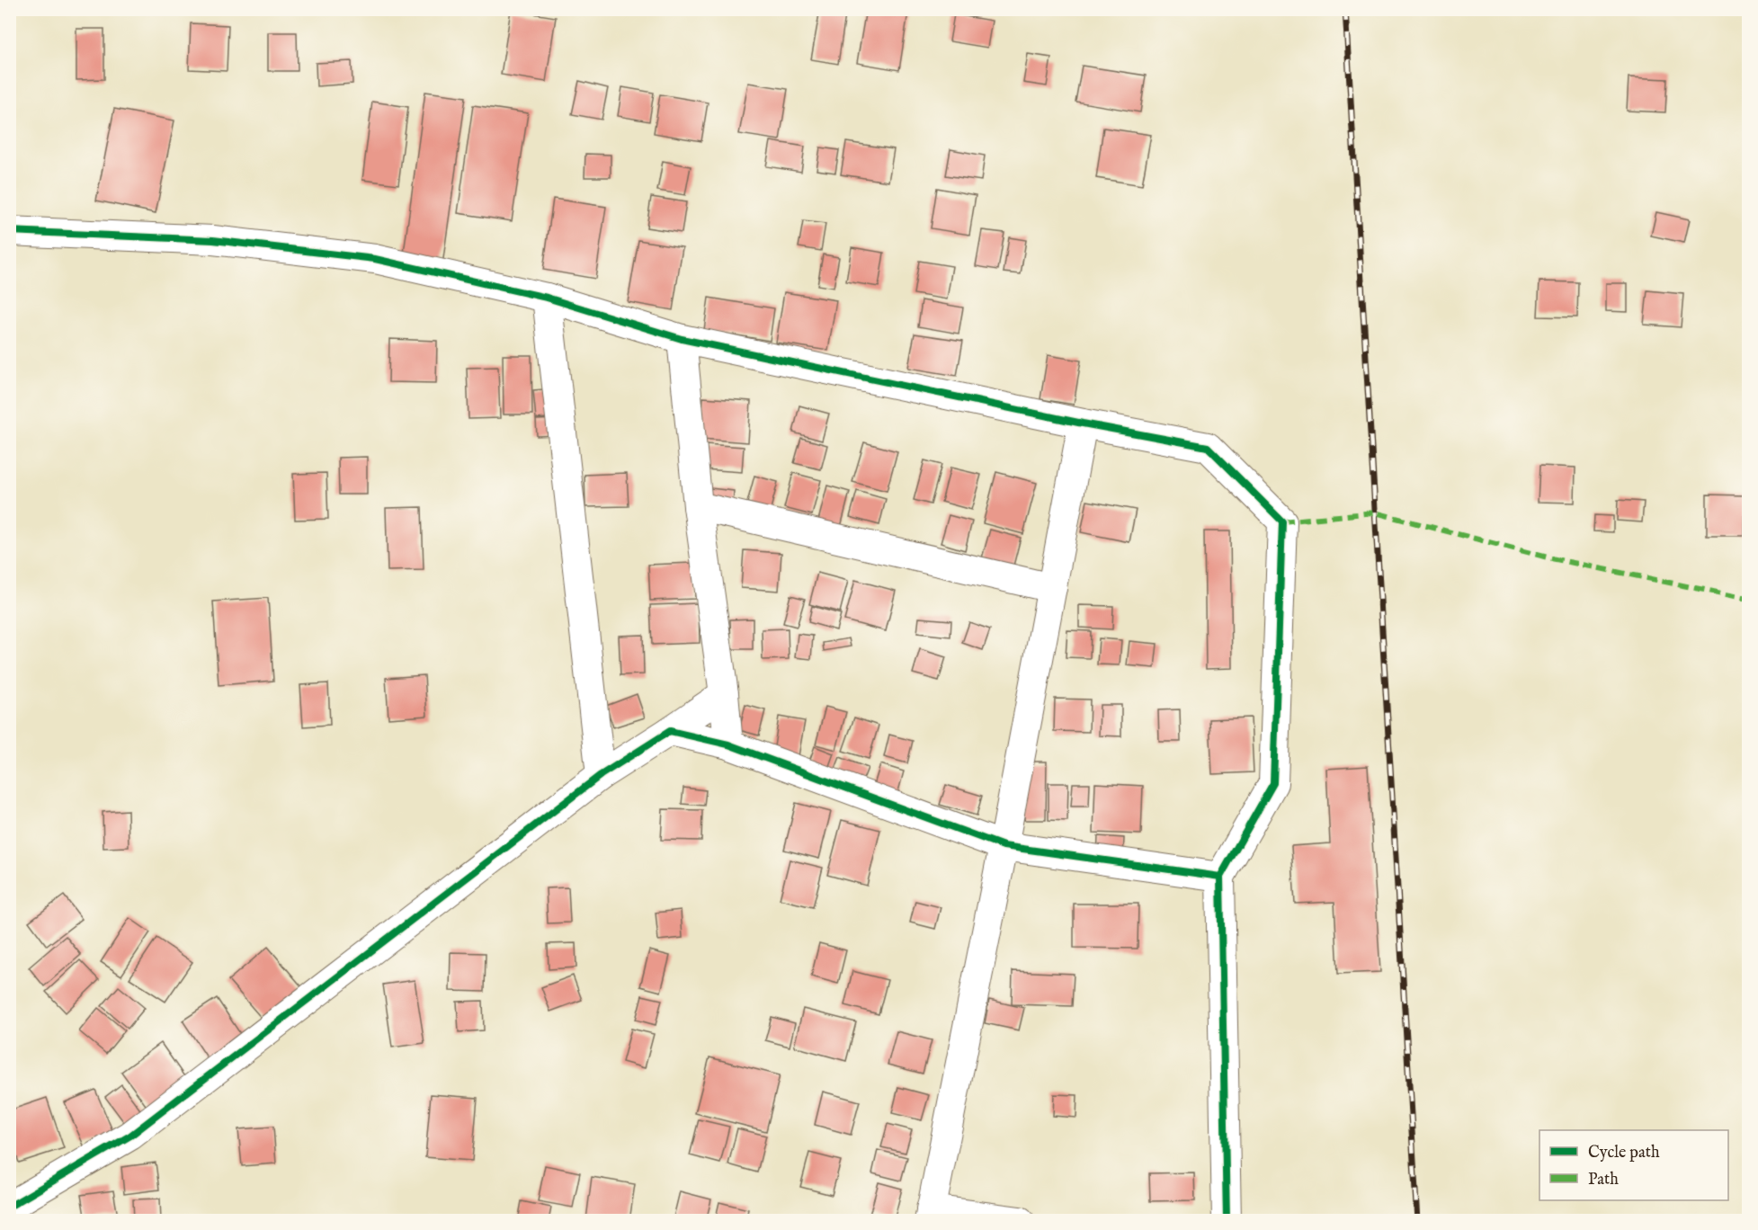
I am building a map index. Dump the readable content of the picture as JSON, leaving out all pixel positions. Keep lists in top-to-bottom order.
{
  "legend": ["Cycle path", "Path"]
}
